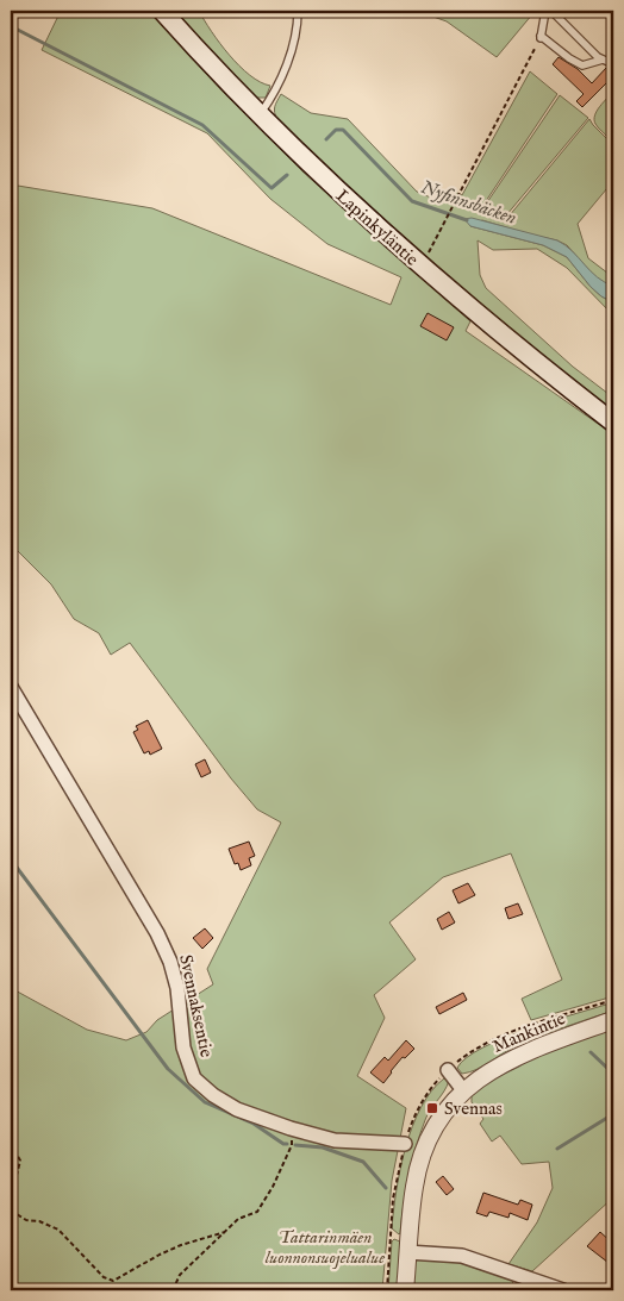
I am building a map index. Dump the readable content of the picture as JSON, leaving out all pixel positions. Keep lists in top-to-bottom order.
{
  "streets": {
    "main road": ["Lapinkyläntie"],
    "street": ["Svennaksentie", "Mankintie"]
  },
  "water": ["Nyfinnsbäcken"],
  "parks": ["Tattarinmäen luonnonsuojelualue"],
  "places": {
    "transit": ["Svennas"]
  }
}
